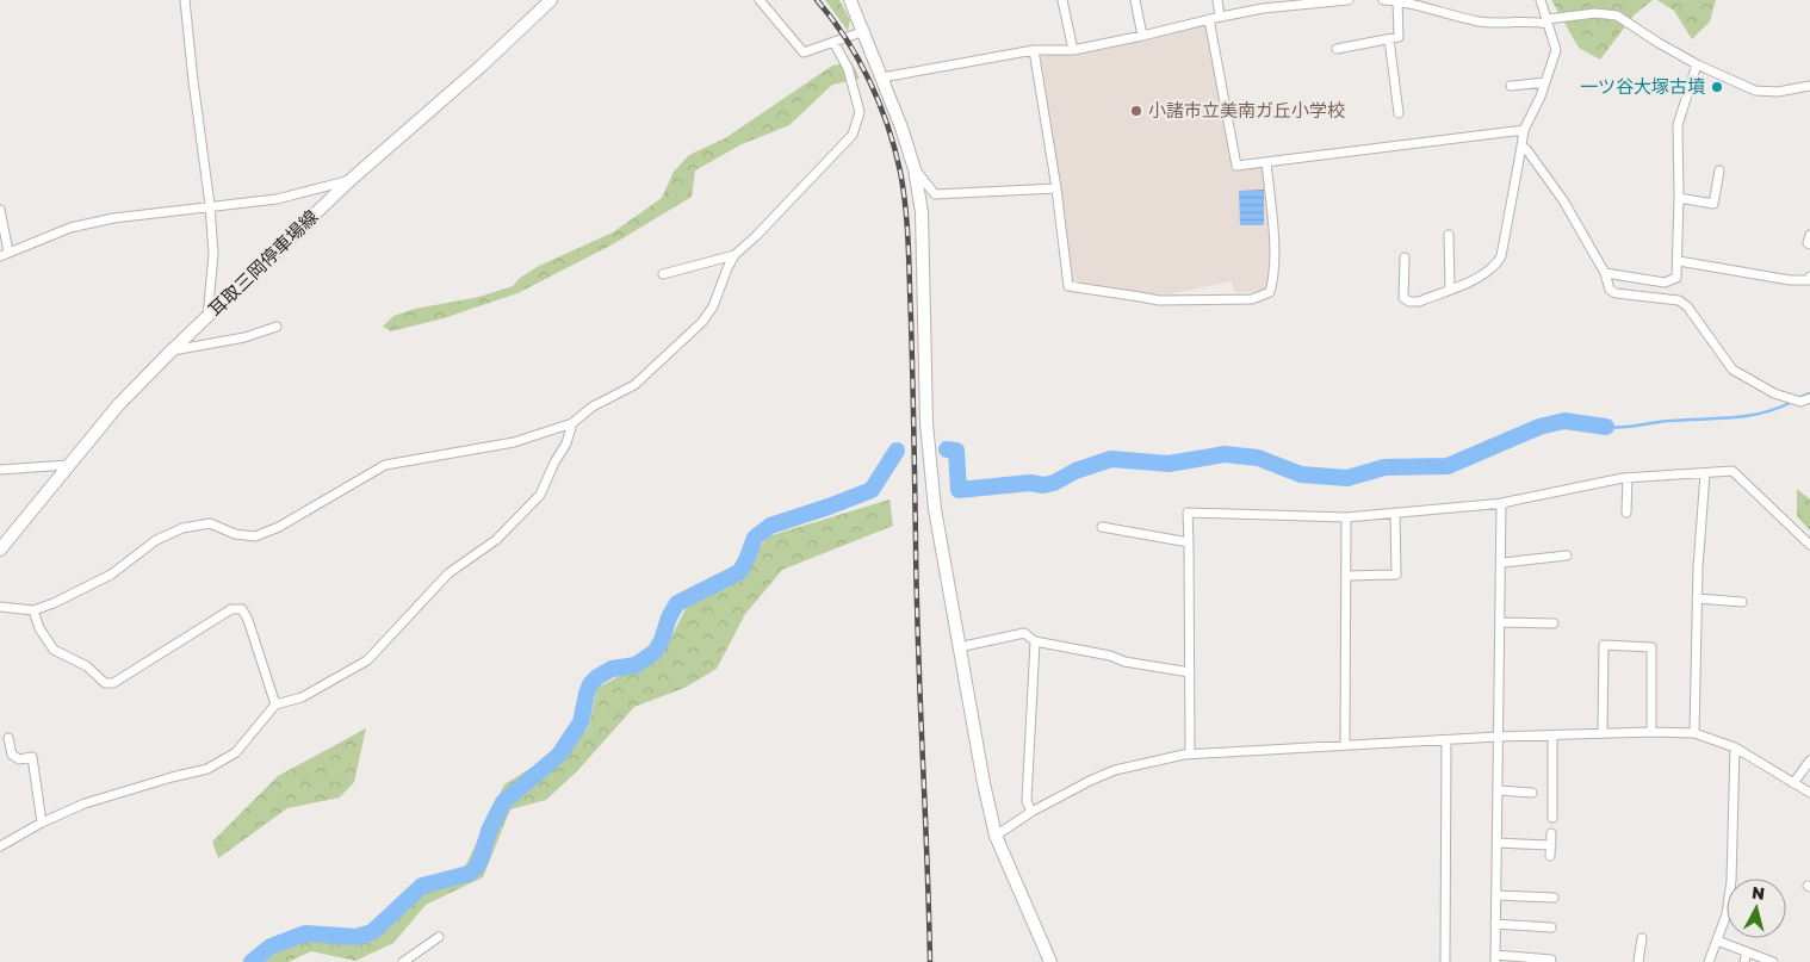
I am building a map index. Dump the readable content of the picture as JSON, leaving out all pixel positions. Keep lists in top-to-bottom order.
{
  "streets": {
    "street": ["耳取三岡停車場線"]
  },
  "places": ["一ツ谷大塚古墳", "小諸市立美南ガ丘小学校"],
  "north": "top"
}
